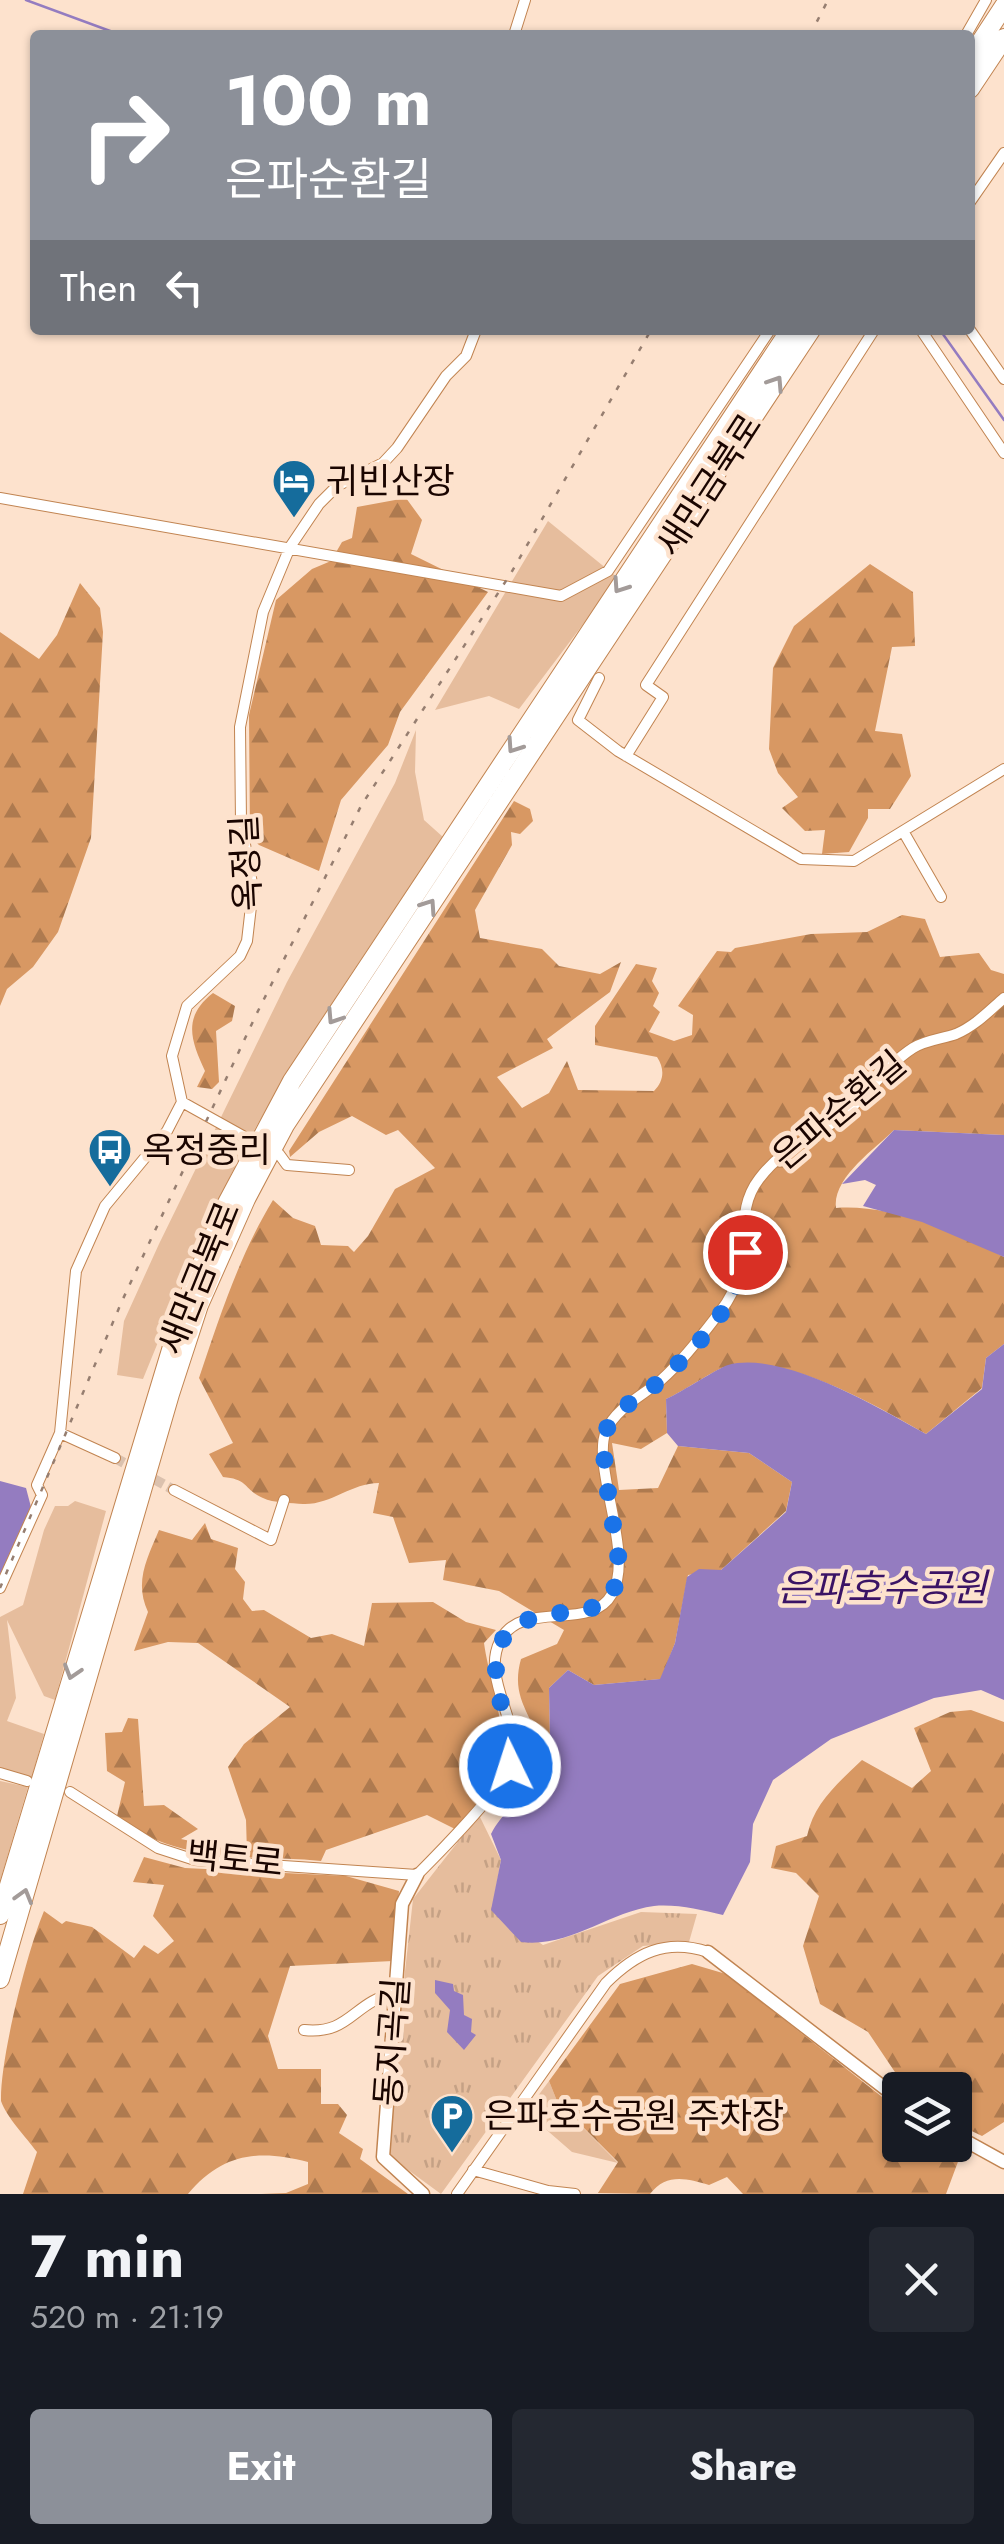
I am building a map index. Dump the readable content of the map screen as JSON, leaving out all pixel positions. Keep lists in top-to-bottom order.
{
  "streets": {
    "highway": ["새만금북로"],
    "street": [
      "옥정길",
      "은파순환길",
      "백토로",
      "동지곡길"
    ]
  },
  "crossings": [
    ["새만금북로", "백토로"],
    ["은파순환길", "백토로"],
    ["은파순환길", "동지곡길"],
    ["백토로", "동지곡길"]
  ],
  "water": ["은파호수공원"],
  "places": {
    "hotel": ["귀빈산장"],
    "bus stop": ["옥정중리"],
    "parking": ["은파호수공원 주차장"]
  },
  "page": {
    "turn": ["100 m", "은파순환길"],
    "then": "Then",
    "heading": ["7 min", "520 m · 21:19"],
    "buttons": ["Exit", "Share"]
  }
}
